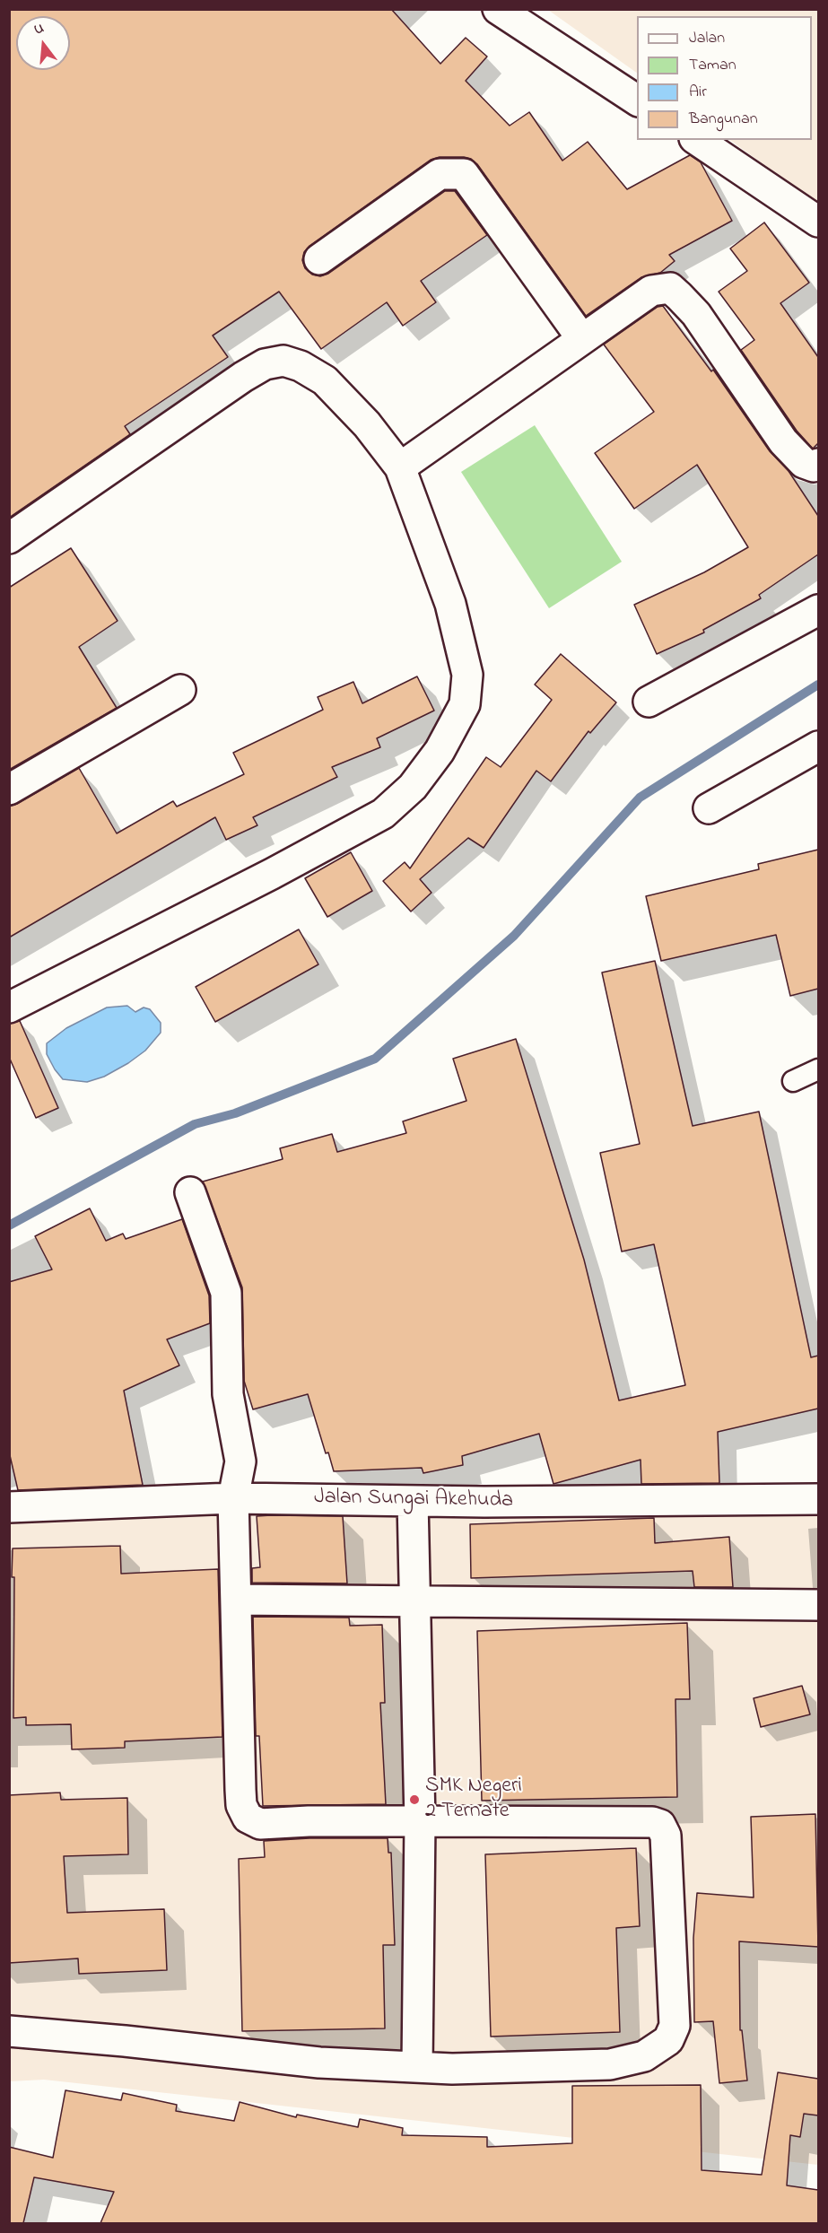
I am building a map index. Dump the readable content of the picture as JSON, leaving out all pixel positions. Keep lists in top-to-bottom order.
{
  "streets": {
    "street": ["Jalan Sungai Akehuda"]
  },
  "places": ["SMK Negeri 2 Ternate"],
  "legend": [
    "Jalan",
    "Taman",
    "Air",
    "Bangunan"
  ],
  "north": "top"
}
